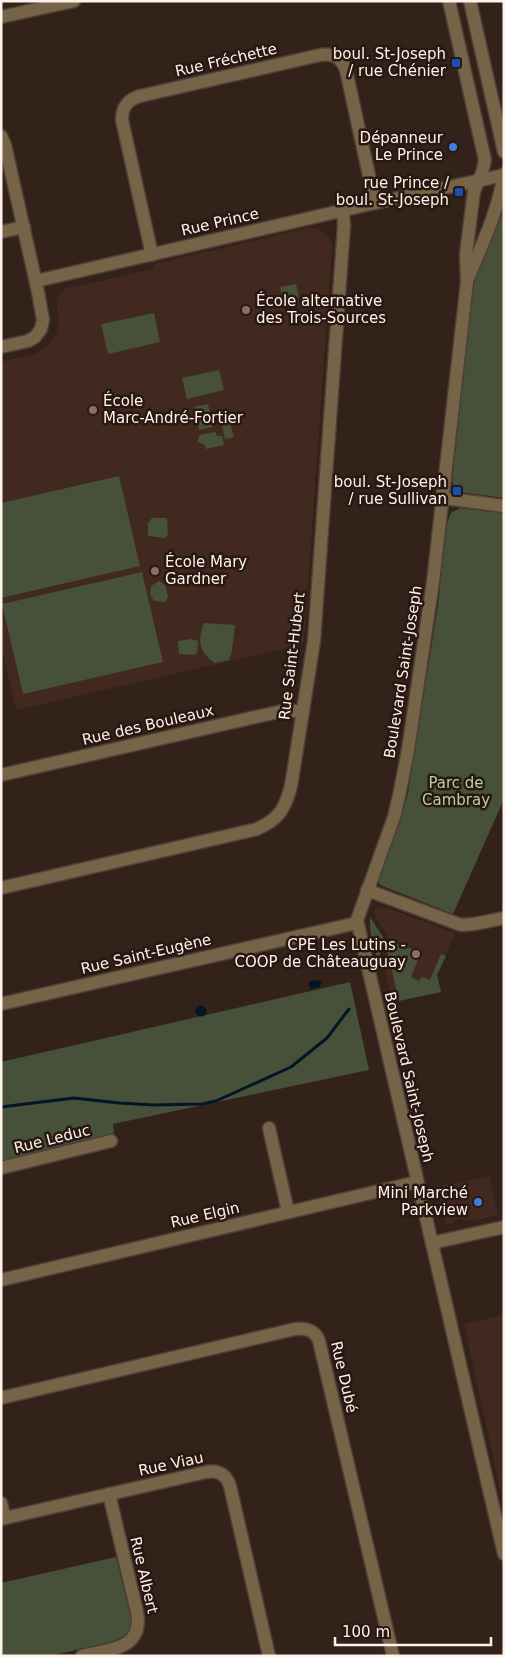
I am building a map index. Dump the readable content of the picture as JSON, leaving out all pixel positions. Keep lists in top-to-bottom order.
{
  "streets": {
    "street": [
      "Rue Fréchette",
      "Rue Prince",
      "Rue Saint-Hubert",
      "Boulevard Saint-Joseph",
      "Rue des Bouleaux",
      "Rue Saint-Eugène",
      "Rue Leduc",
      "Rue Elgin",
      "Rue Dubé",
      "Rue Viau",
      "Rue Albert"
    ]
  },
  "crossings": [
    ["Rue Fréchette", "Rue Prince"],
    ["Rue Prince", "Rue Saint-Hubert"],
    ["Rue Prince", "Boulevard Saint-Joseph"],
    ["Rue Saint-Hubert", "Rue des Bouleaux"],
    ["Boulevard Saint-Joseph", "Rue Saint-Eugène"],
    ["Boulevard Saint-Joseph", "Rue Elgin"],
    ["Rue Viau", "Rue Albert"]
  ],
  "parks": ["Parc de Cambray"],
  "places": {
    "transit": ["boul. St-Joseph / rue Chénier", "rue Prince / boul. St-Joseph", "boul. St-Joseph / rue Sullivan"],
    "other": [
      "Dépanneur Le Prince",
      "École alternative des Trois-Sources",
      "École Marc-André-Fortier",
      "École Mary Gardner",
      "CPE Les Lutins - COOP de Châteauguay",
      "Mini Marché Parkview"
    ]
  },
  "scale_bar": "100 m"
}
